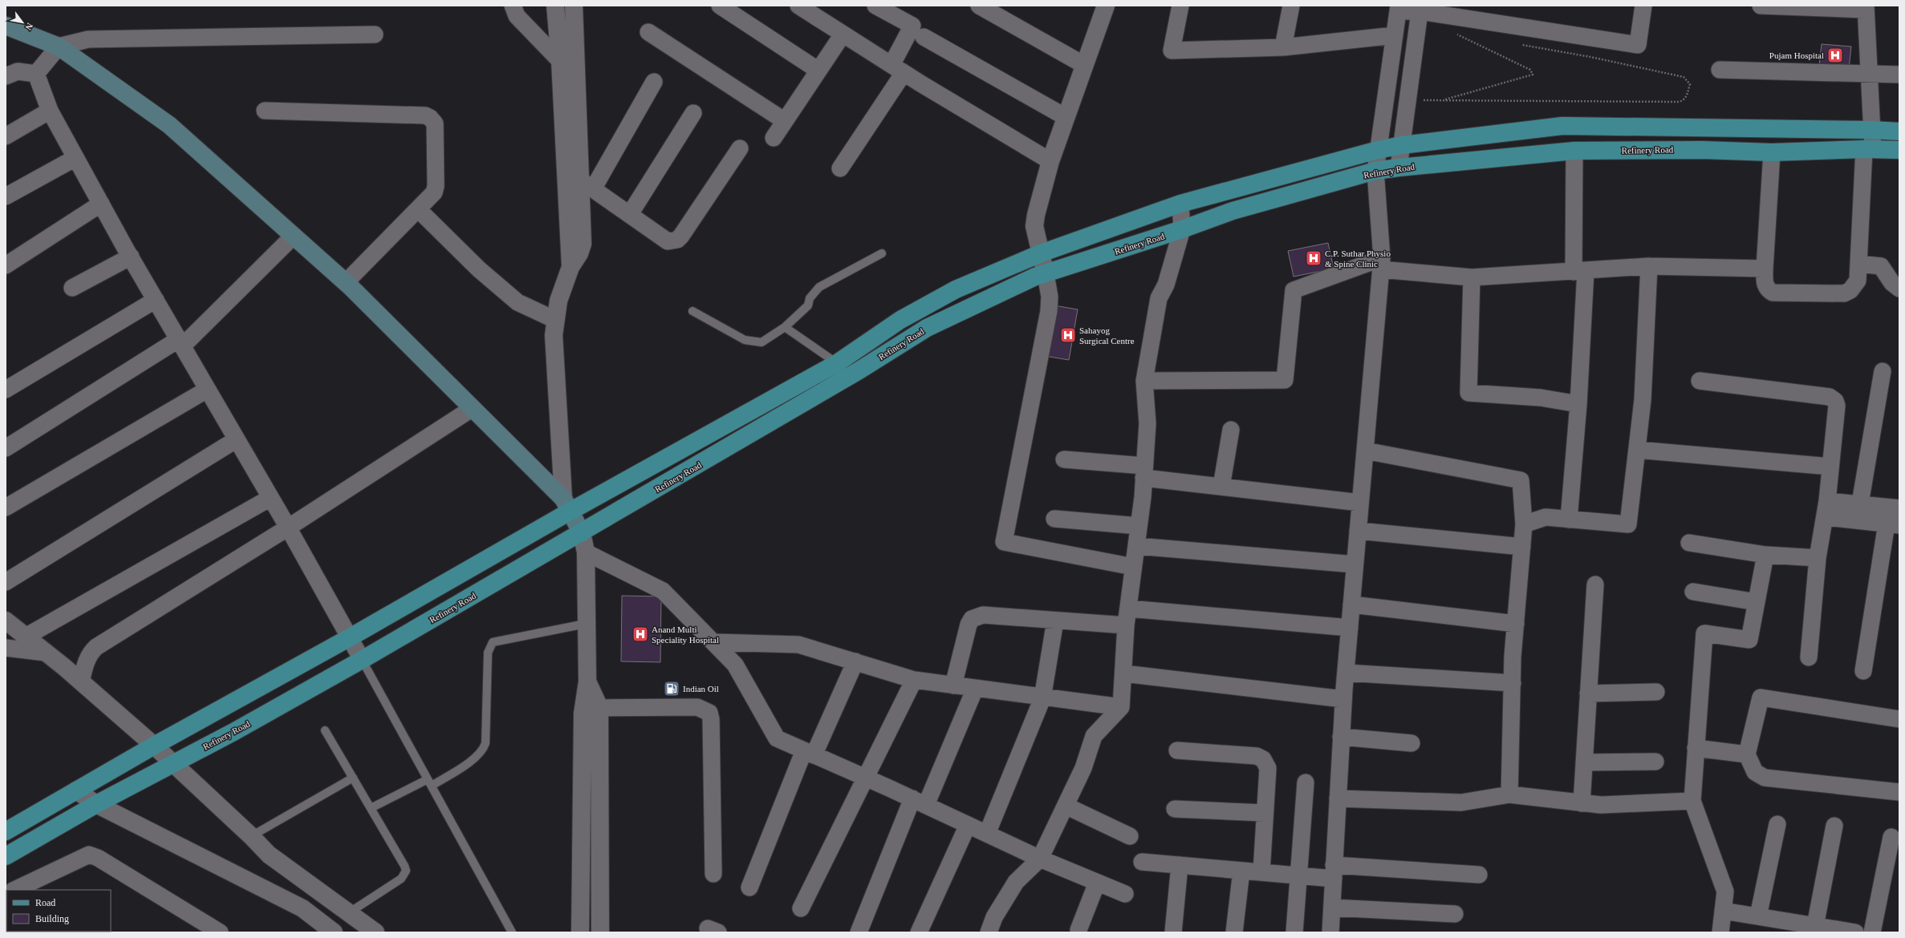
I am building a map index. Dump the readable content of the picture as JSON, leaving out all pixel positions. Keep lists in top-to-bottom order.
{
  "streets": {
    "main road": ["Refinery Road"]
  },
  "places": {
    "hospital": [
      "Pujam Hospital",
      "C.P. Suthar Physio & Spine Clinic",
      "Sahayog Surgical Centre",
      "Anand Multi Speciality Hospital"
    ],
    "fuel station": ["Indian Oil"]
  },
  "legend": ["Road", "Building"],
  "north": "bottom right"
}
